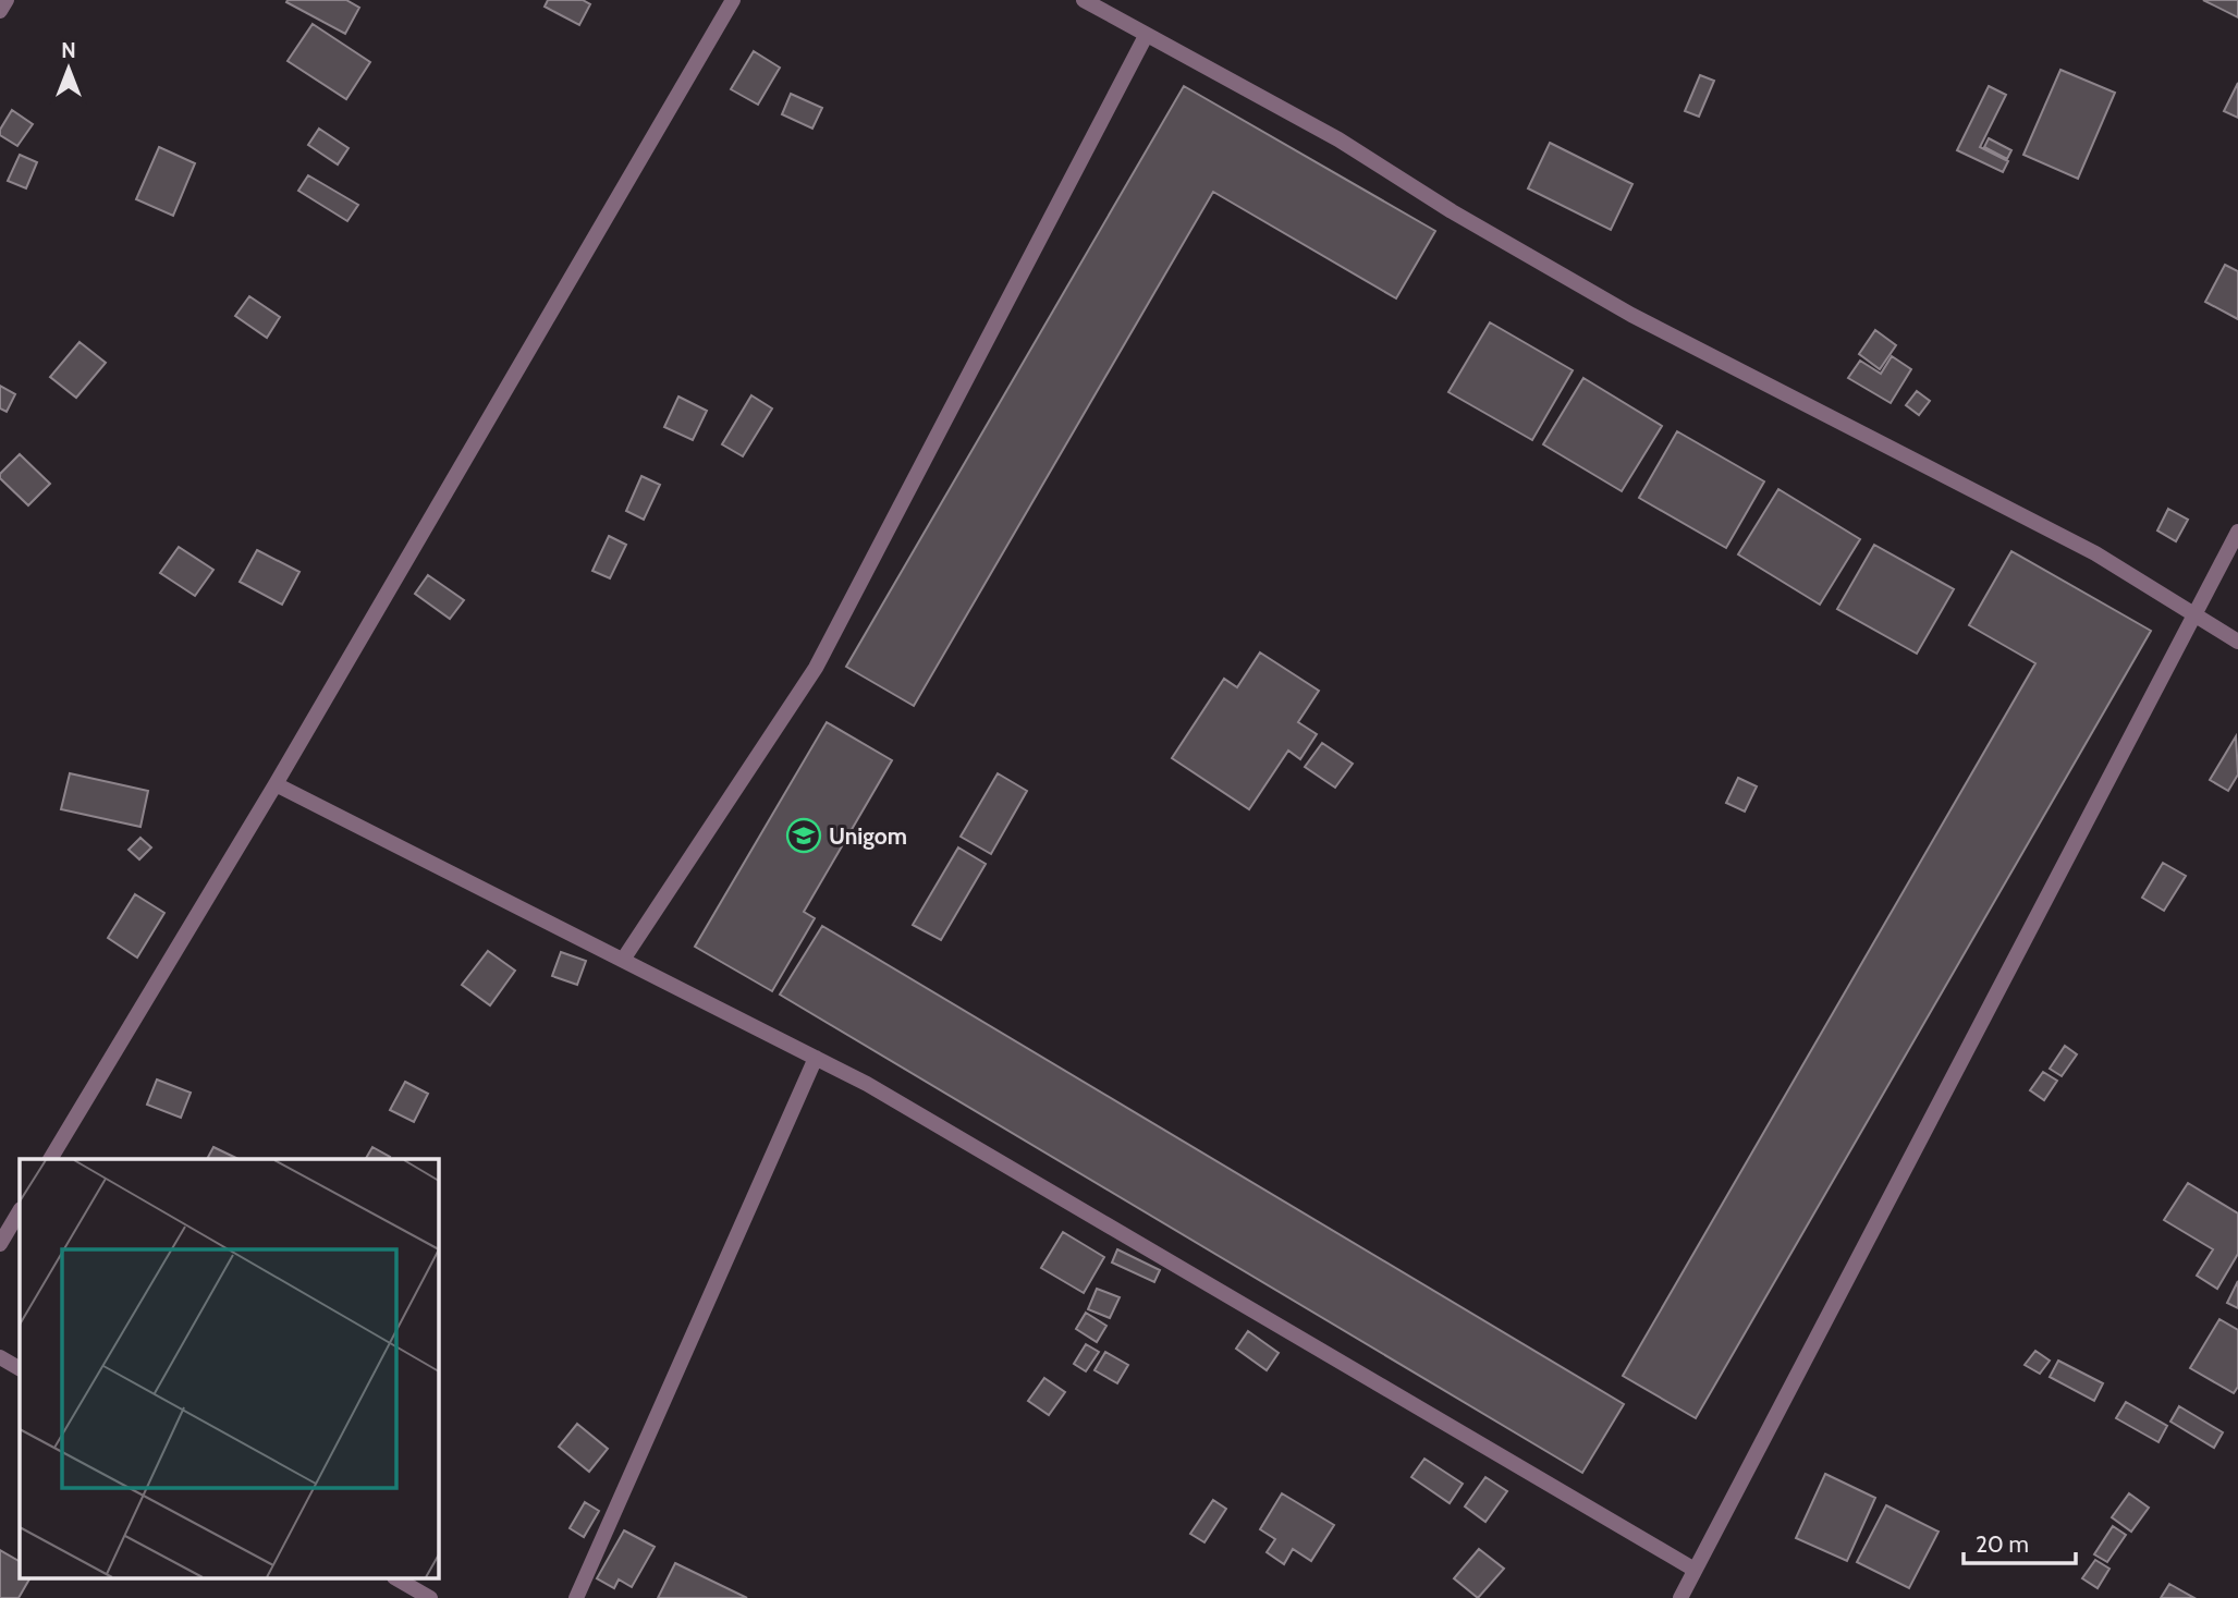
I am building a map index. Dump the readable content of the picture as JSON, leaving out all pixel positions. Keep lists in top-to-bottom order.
{
  "places": {
    "school or university": ["Unigom"]
  },
  "scale_bar": "20 m",
  "north": "top"
}
